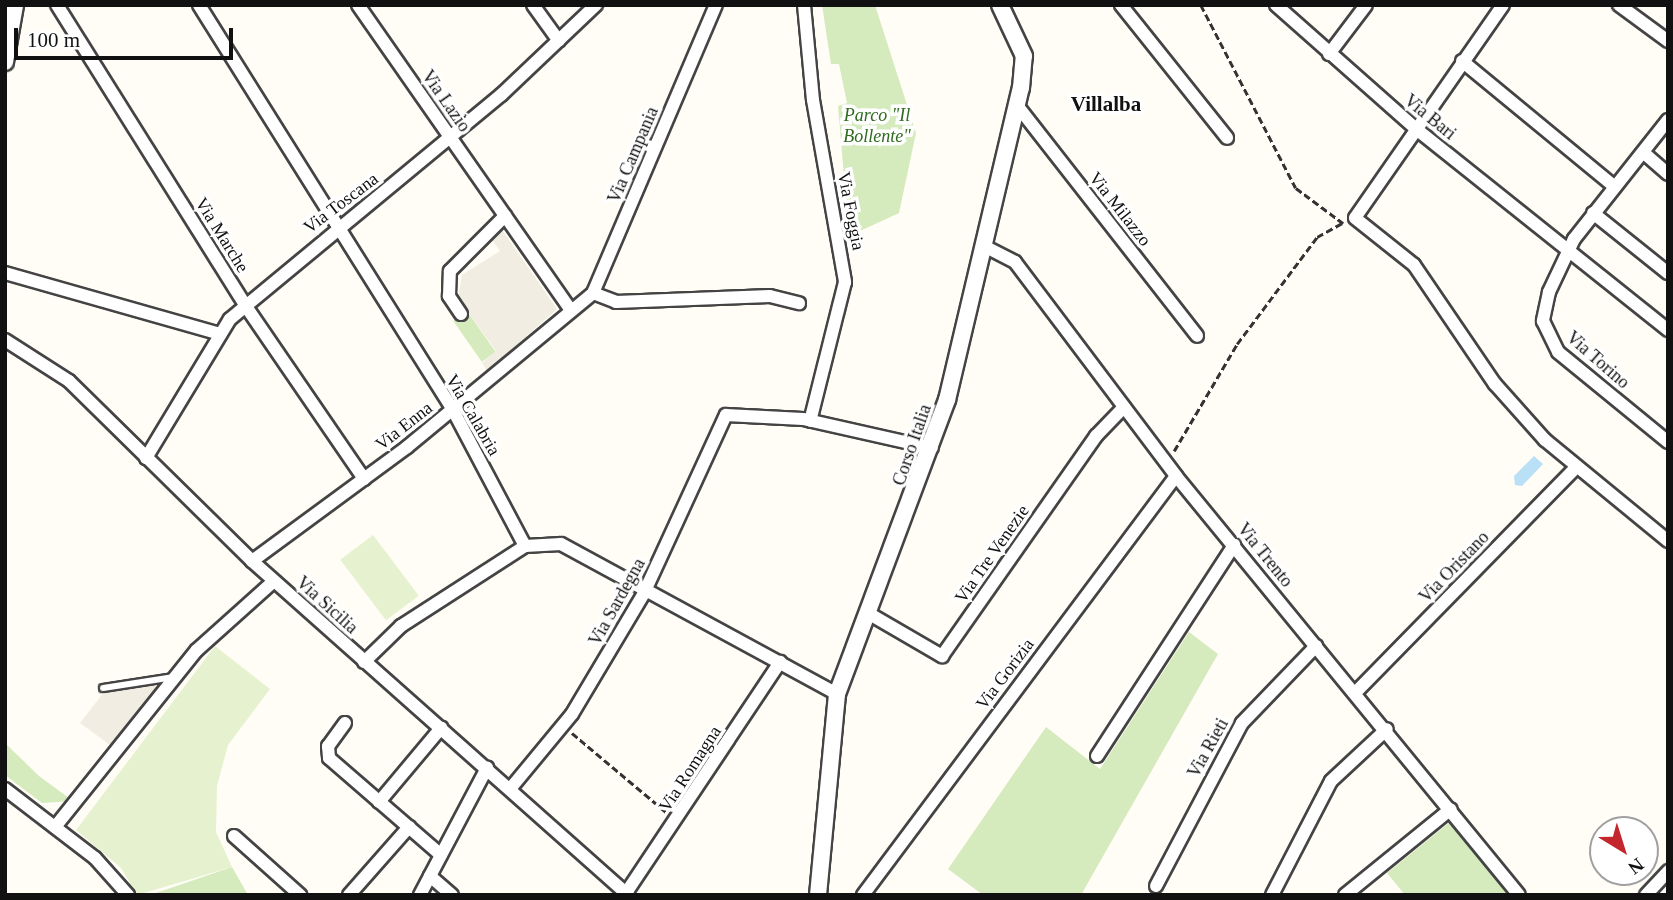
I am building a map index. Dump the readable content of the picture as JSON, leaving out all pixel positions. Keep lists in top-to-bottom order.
{
  "streets": {
    "street": [
      "Via Lazio",
      "Via Bari",
      "Via Campania",
      "Via Toscana",
      "Via Milazzo",
      "Via Foggia",
      "Via Marche",
      "Via Torino",
      "Via Calabria",
      "Via Enna",
      "Corso Italia",
      "Via Tre Venezie",
      "Via Trento",
      "Via Oristano",
      "Via Sardegna",
      "Via Sicilia",
      "Via Gorizia",
      "Via Rieti",
      "Via Romagna"
    ]
  },
  "crossings": [
    ["Via Lazio", "Via Campania"],
    ["Via Lazio", "Via Toscana"],
    ["Via Lazio", "Via Enna"],
    ["Via Bari", "Via Torino"],
    ["Via Campania", "Via Enna"],
    ["Via Toscana", "Via Marche"],
    ["Via Toscana", "Via Calabria"],
    ["Via Toscana", "Via Sicilia"],
    ["Via Milazzo", "Corso Italia"],
    ["Via Foggia", "Via Sardegna"],
    ["Via Marche", "Via Enna"],
    ["Via Calabria", "Via Enna"],
    ["Via Enna", "Via Sicilia"],
    ["Corso Italia", "Via Tre Venezie"],
    ["Corso Italia", "Via Trento"],
    ["Via Tre Venezie", "Via Trento"],
    ["Via Trento", "Via Oristano"],
    ["Via Trento", "Via Gorizia"],
    ["Via Trento", "Via Rieti"],
    ["Via Sardegna", "Via Sicilia"],
    ["Via Sicilia", "Via Romagna"]
  ],
  "districts": ["Villalba"],
  "parks": ["Parco \"Il Bollente\""],
  "scale_bar": "100 m",
  "north": "bottom right"
}
